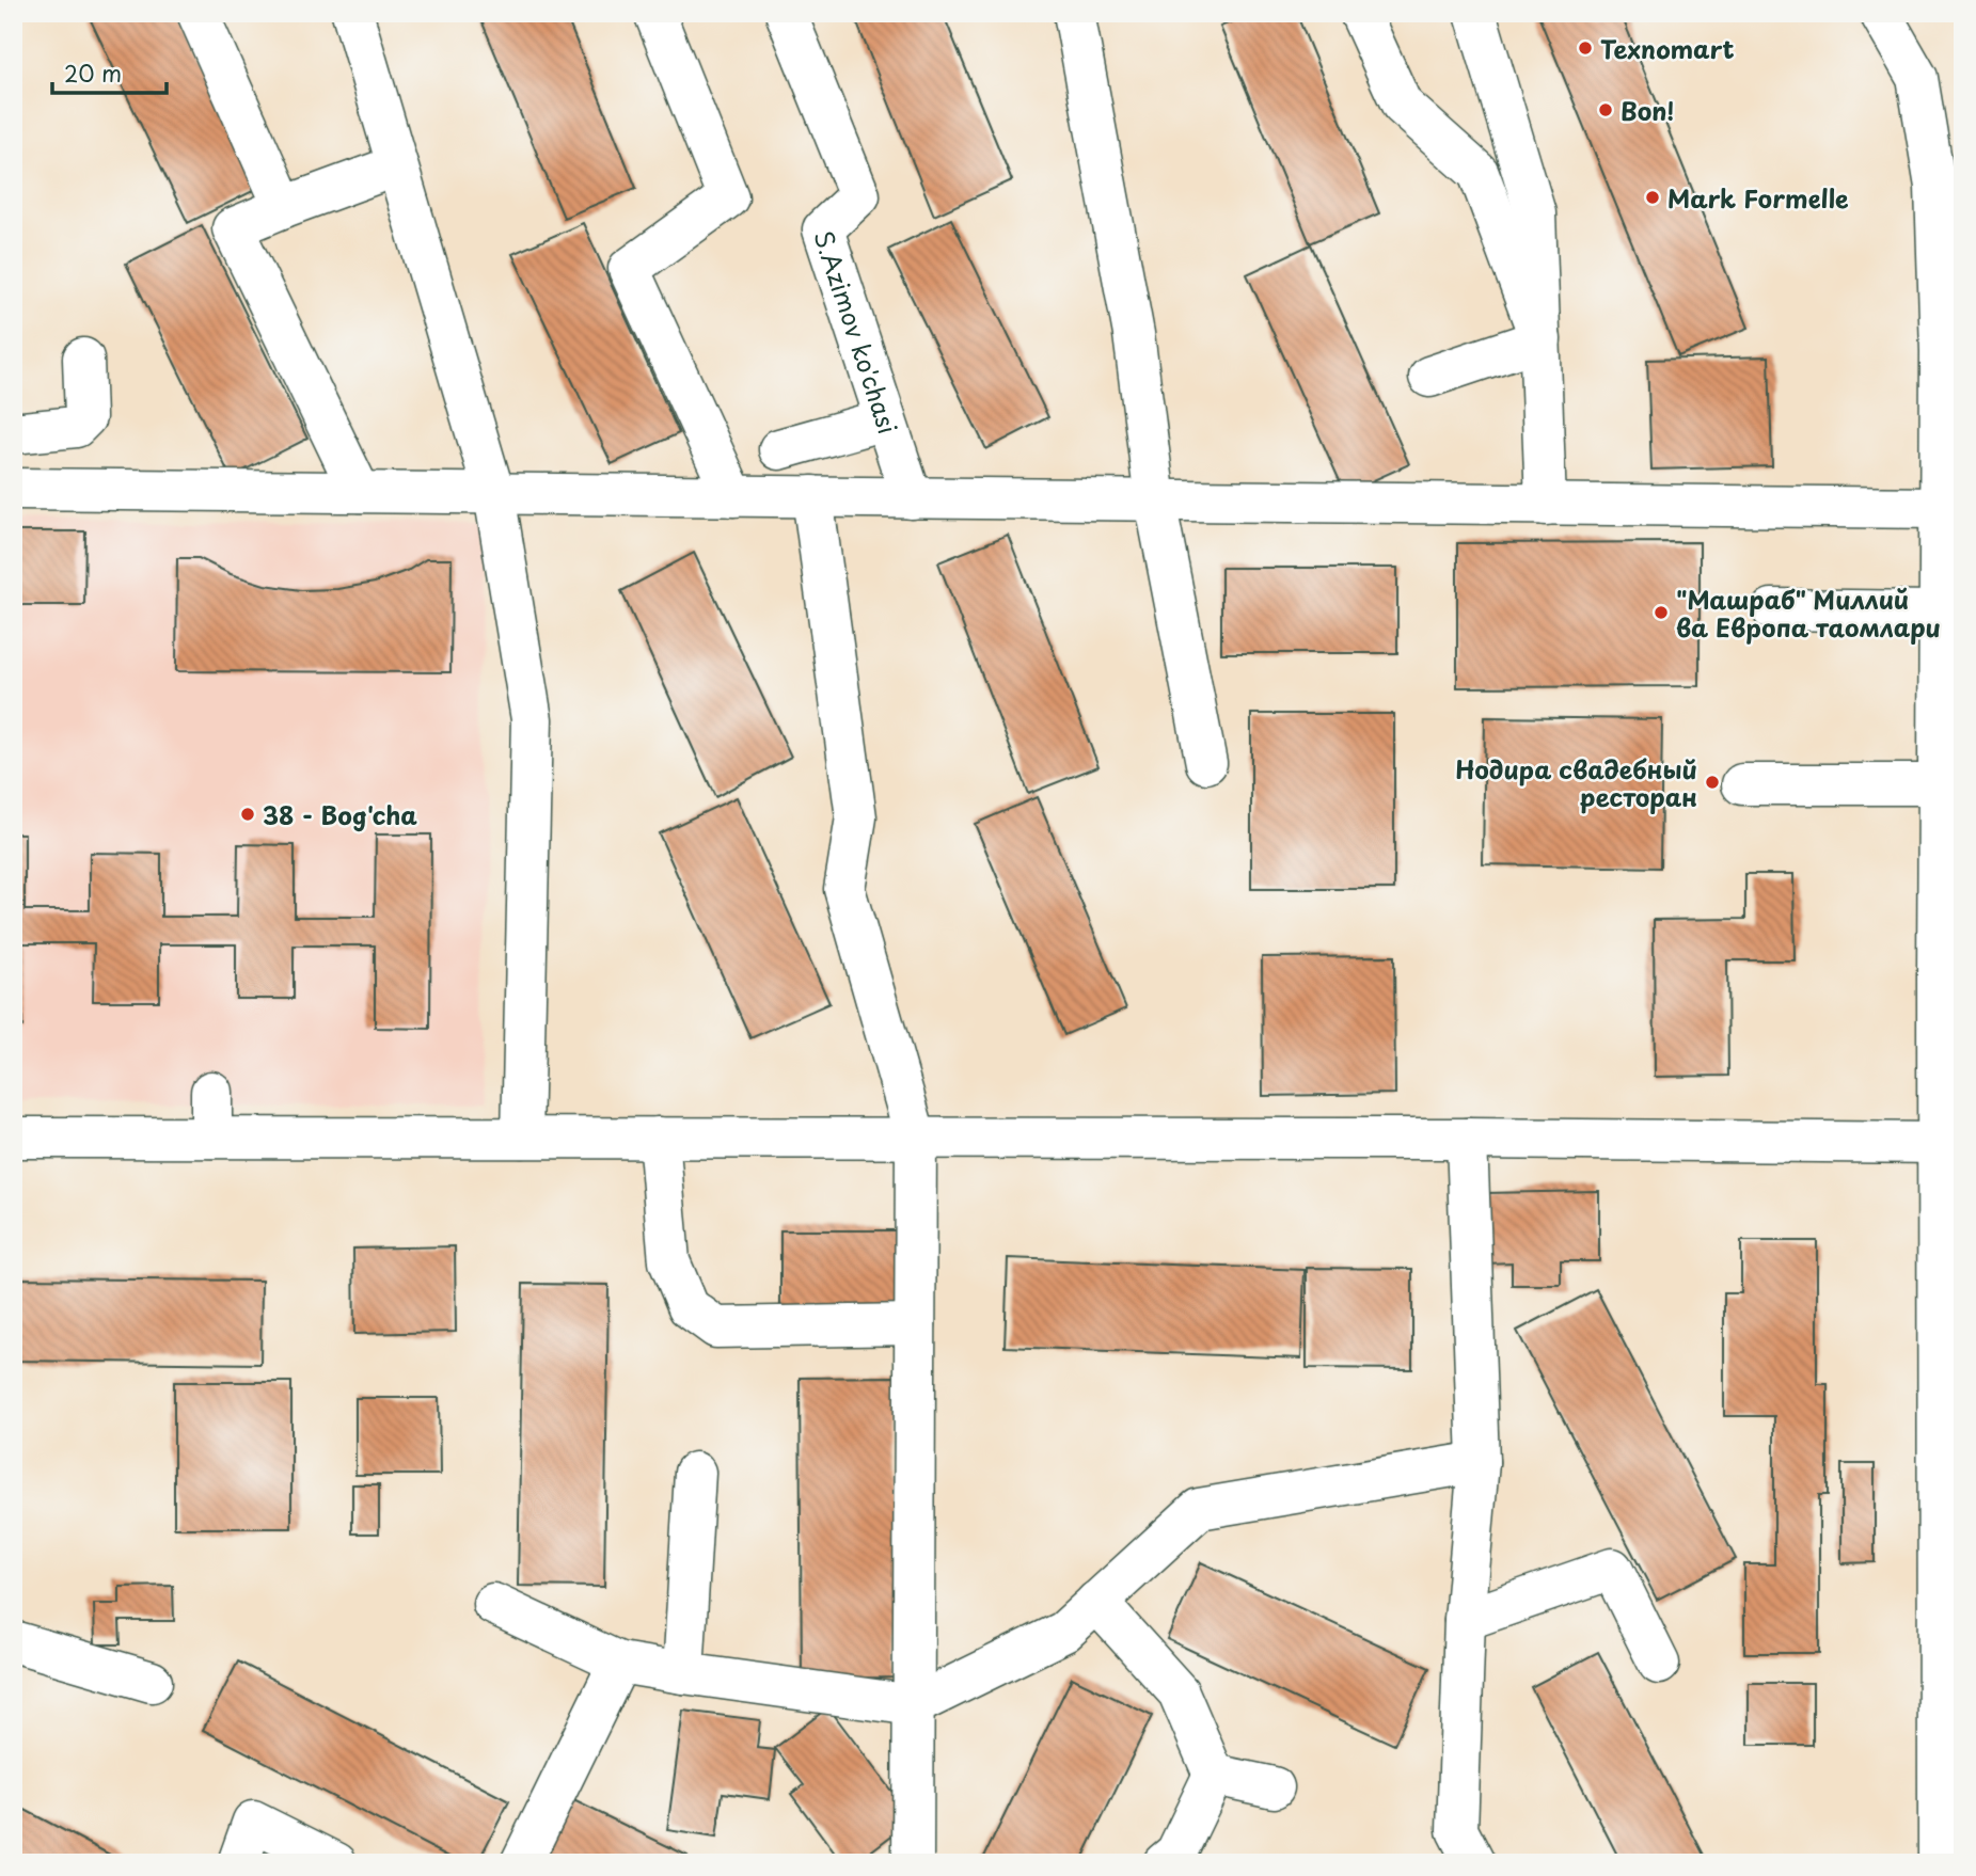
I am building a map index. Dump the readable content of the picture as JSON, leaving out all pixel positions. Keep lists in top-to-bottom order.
{
  "streets": {
    "street": ["S.Azimov ko'chasi"]
  },
  "places": [
    "Texnomart",
    "Bon!",
    "Mark Formelle",
    "\"Машраб\" Миллий ва Европа таомлари",
    "Нодира свадебный ресторан",
    "38 - Bog'cha"
  ],
  "scale_bar": "20 m"
}
